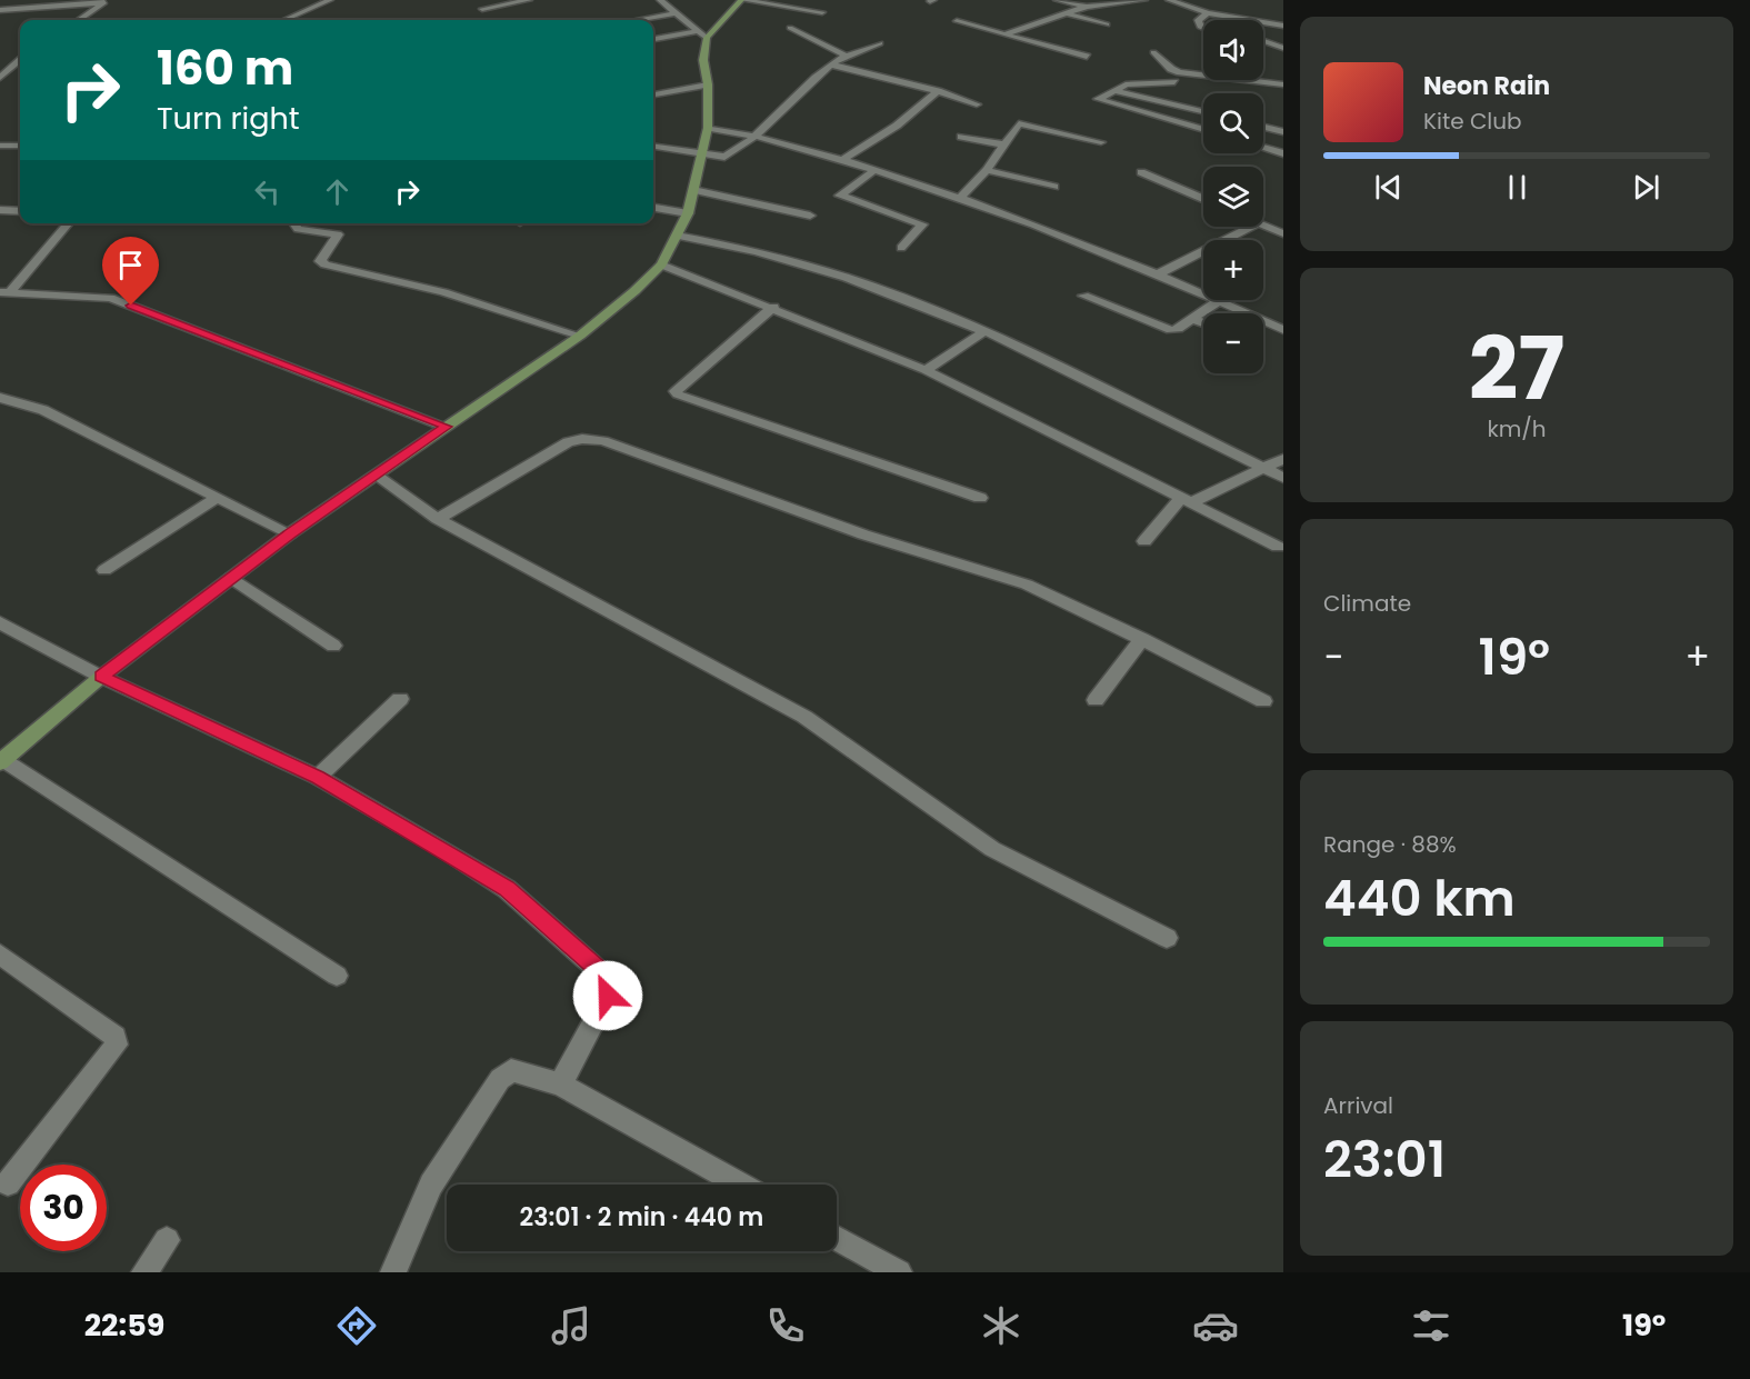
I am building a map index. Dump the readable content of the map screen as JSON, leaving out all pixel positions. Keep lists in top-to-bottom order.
{
  "page": {
    "map_buttons": ["+", "−"],
    "turn": ["160 m", "Turn right"],
    "song": ["Neon Rain", "Kite Club"],
    "tile": [
      ["27", "km/h"],
      "Climate",
      ["Range · 88%", "440 km"],
      ["Arrival", "23:01"]
    ],
    "heat": ["−", "19°", "+"],
    "limit": "30",
    "trip": "23:01 · 2 min · 440 m",
    "tabs": ["22:59", "19°"]
  }
}
